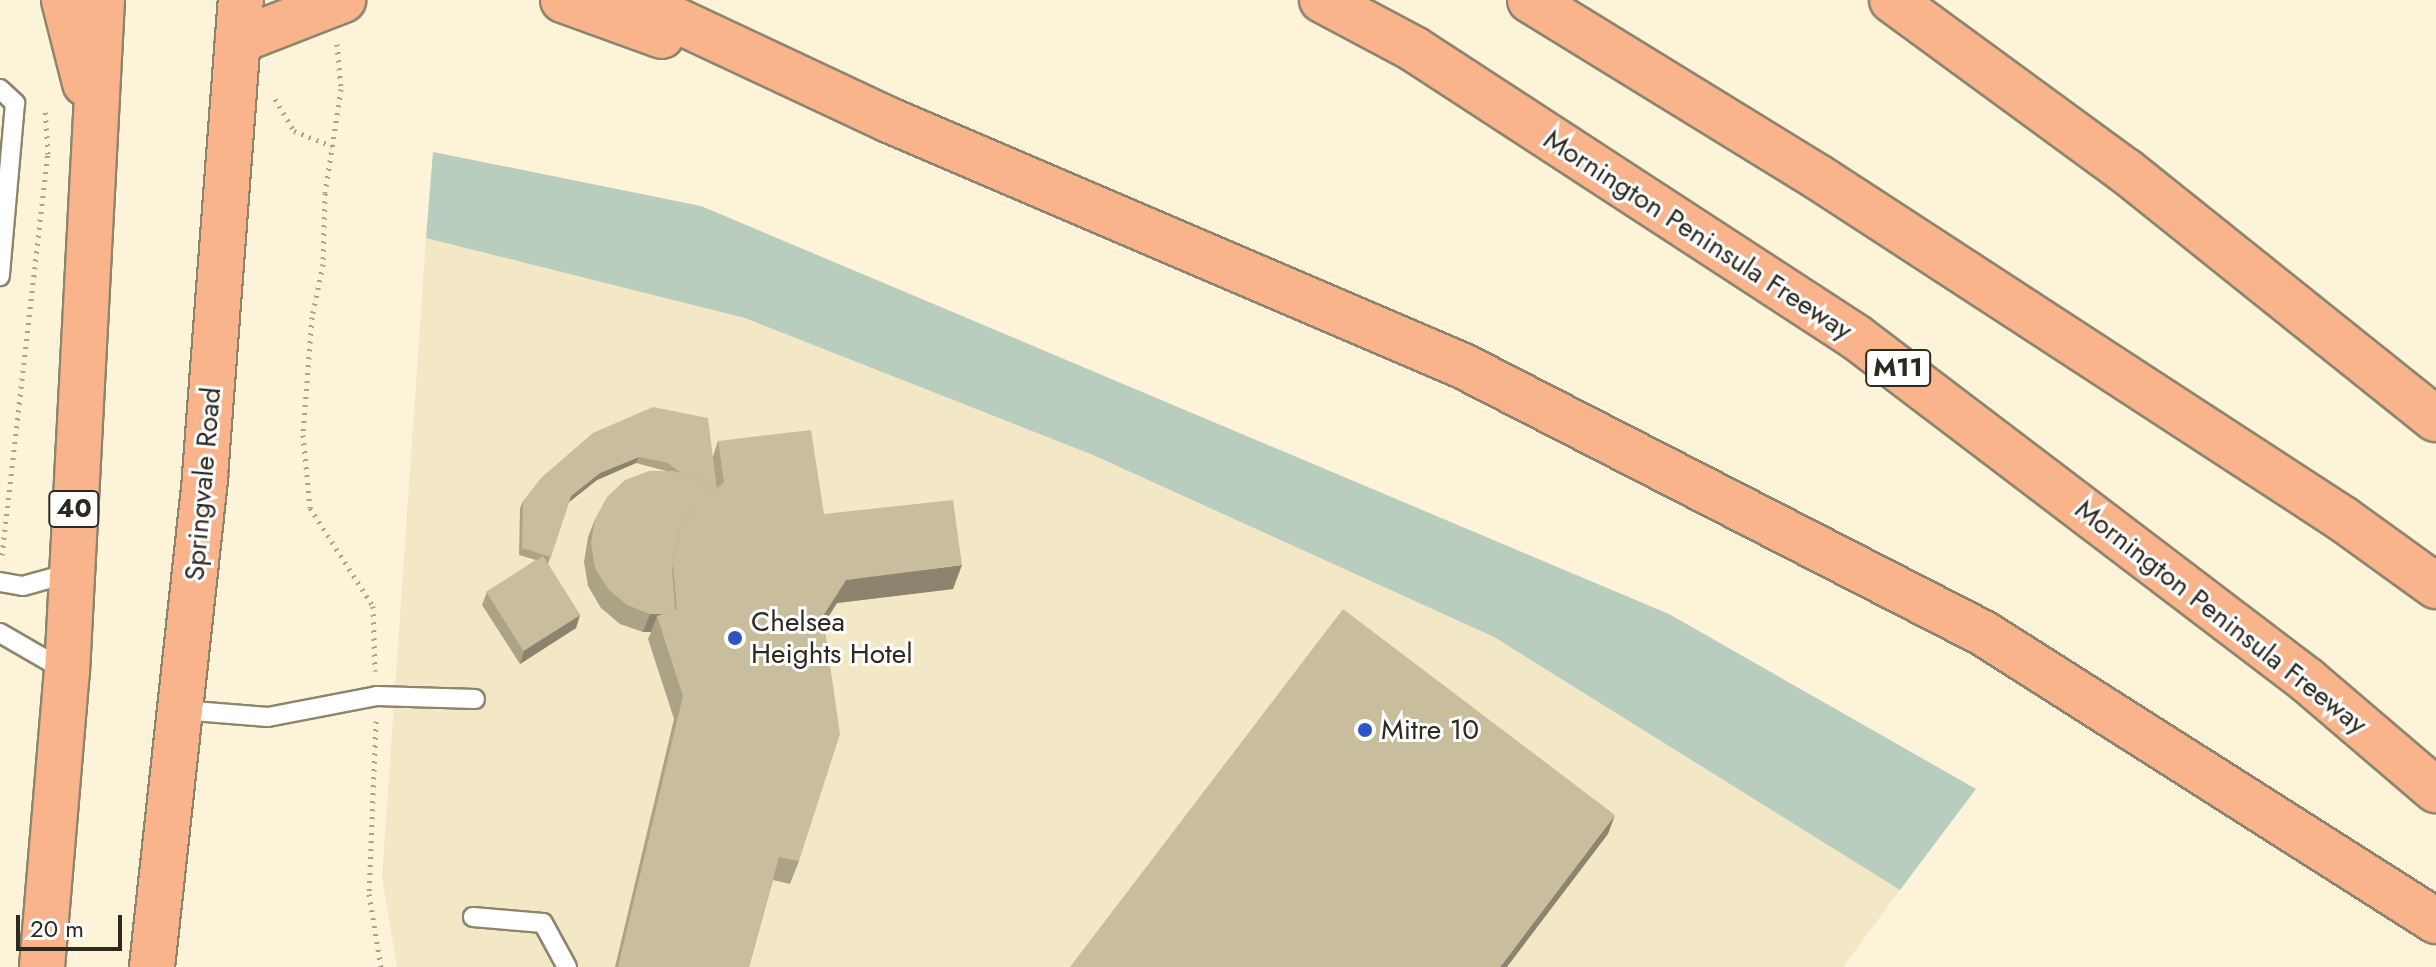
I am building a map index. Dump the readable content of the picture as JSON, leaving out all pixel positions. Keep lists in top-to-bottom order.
{
  "streets": {
    "highway": [
      "Mornington Peninsula Freeway",
      "M11",
      "Springvale Road",
      "40"
    ]
  },
  "places": ["Chelsea Heights Hotel", "Mitre 10"],
  "scale_bar": "20 m"
}
